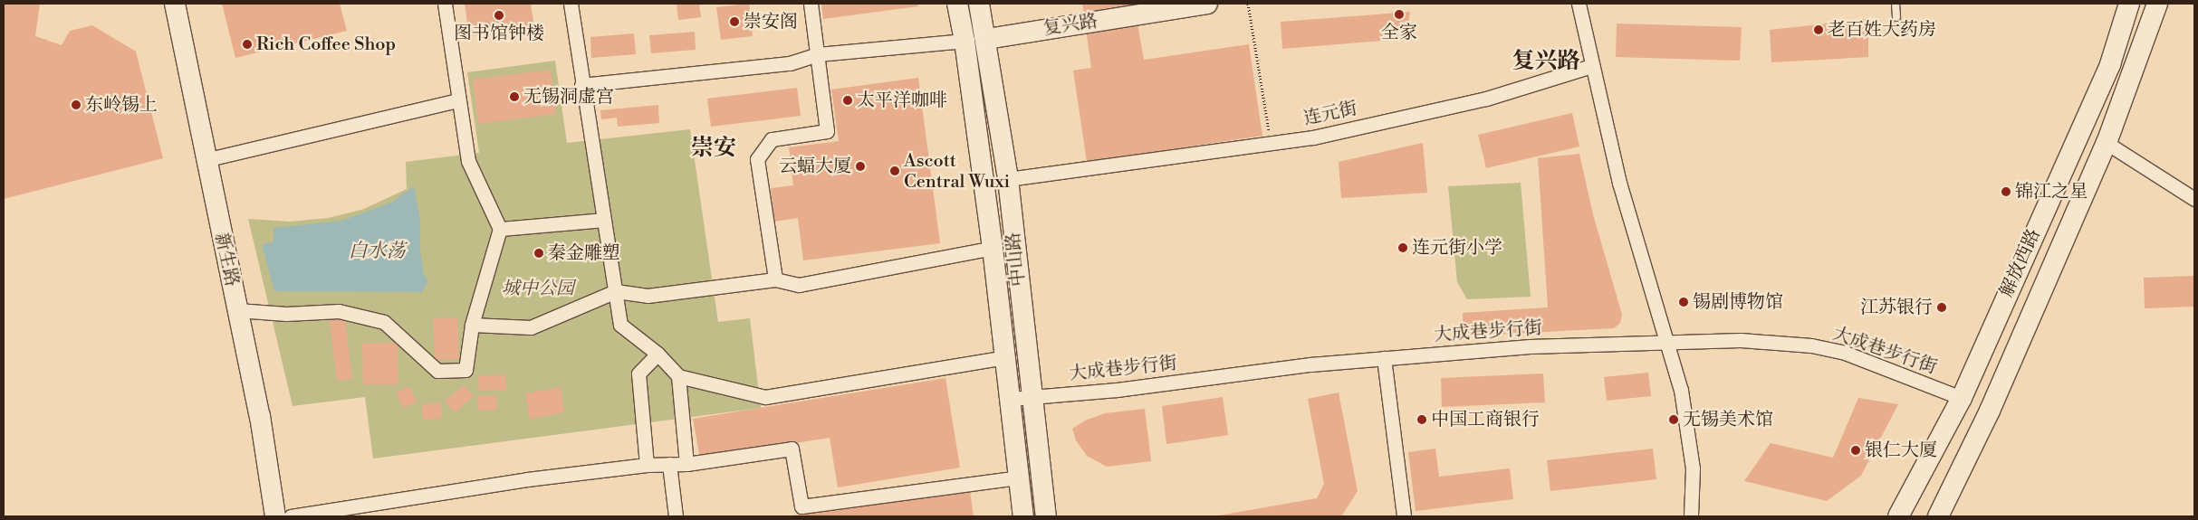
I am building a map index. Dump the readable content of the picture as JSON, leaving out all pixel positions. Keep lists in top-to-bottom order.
{
  "streets": {
    "main road": [
      "复兴路",
      "新生路",
      "中山路",
      "解放西路"
    ],
    "street": ["连元街", "大成巷步行街"]
  },
  "crossings": [
    ["复兴路", "中山路"],
    ["连元街", "中山路"],
    ["中山路", "大成巷步行街"],
    ["解放西路", "大成巷步行街"]
  ],
  "districts": ["复兴路", "崇安"],
  "water": ["白水荡"],
  "parks": ["城中公园"],
  "places": [
    "全家",
    "图书馆钟楼",
    "崇安阁",
    "老百姓大药房",
    "Rich Coffee Shop",
    "无锡洞虚宫",
    "太平洋咖啡",
    "东岭锡上",
    "云蝠大厦",
    "Ascott Central Wuxi",
    "锦江之星",
    "连元街小学",
    "秦金雕塑",
    "锡剧博物馆",
    "江苏银行",
    "中国工商银行",
    "无锡美术馆",
    "银仁大厦"
  ]
}
